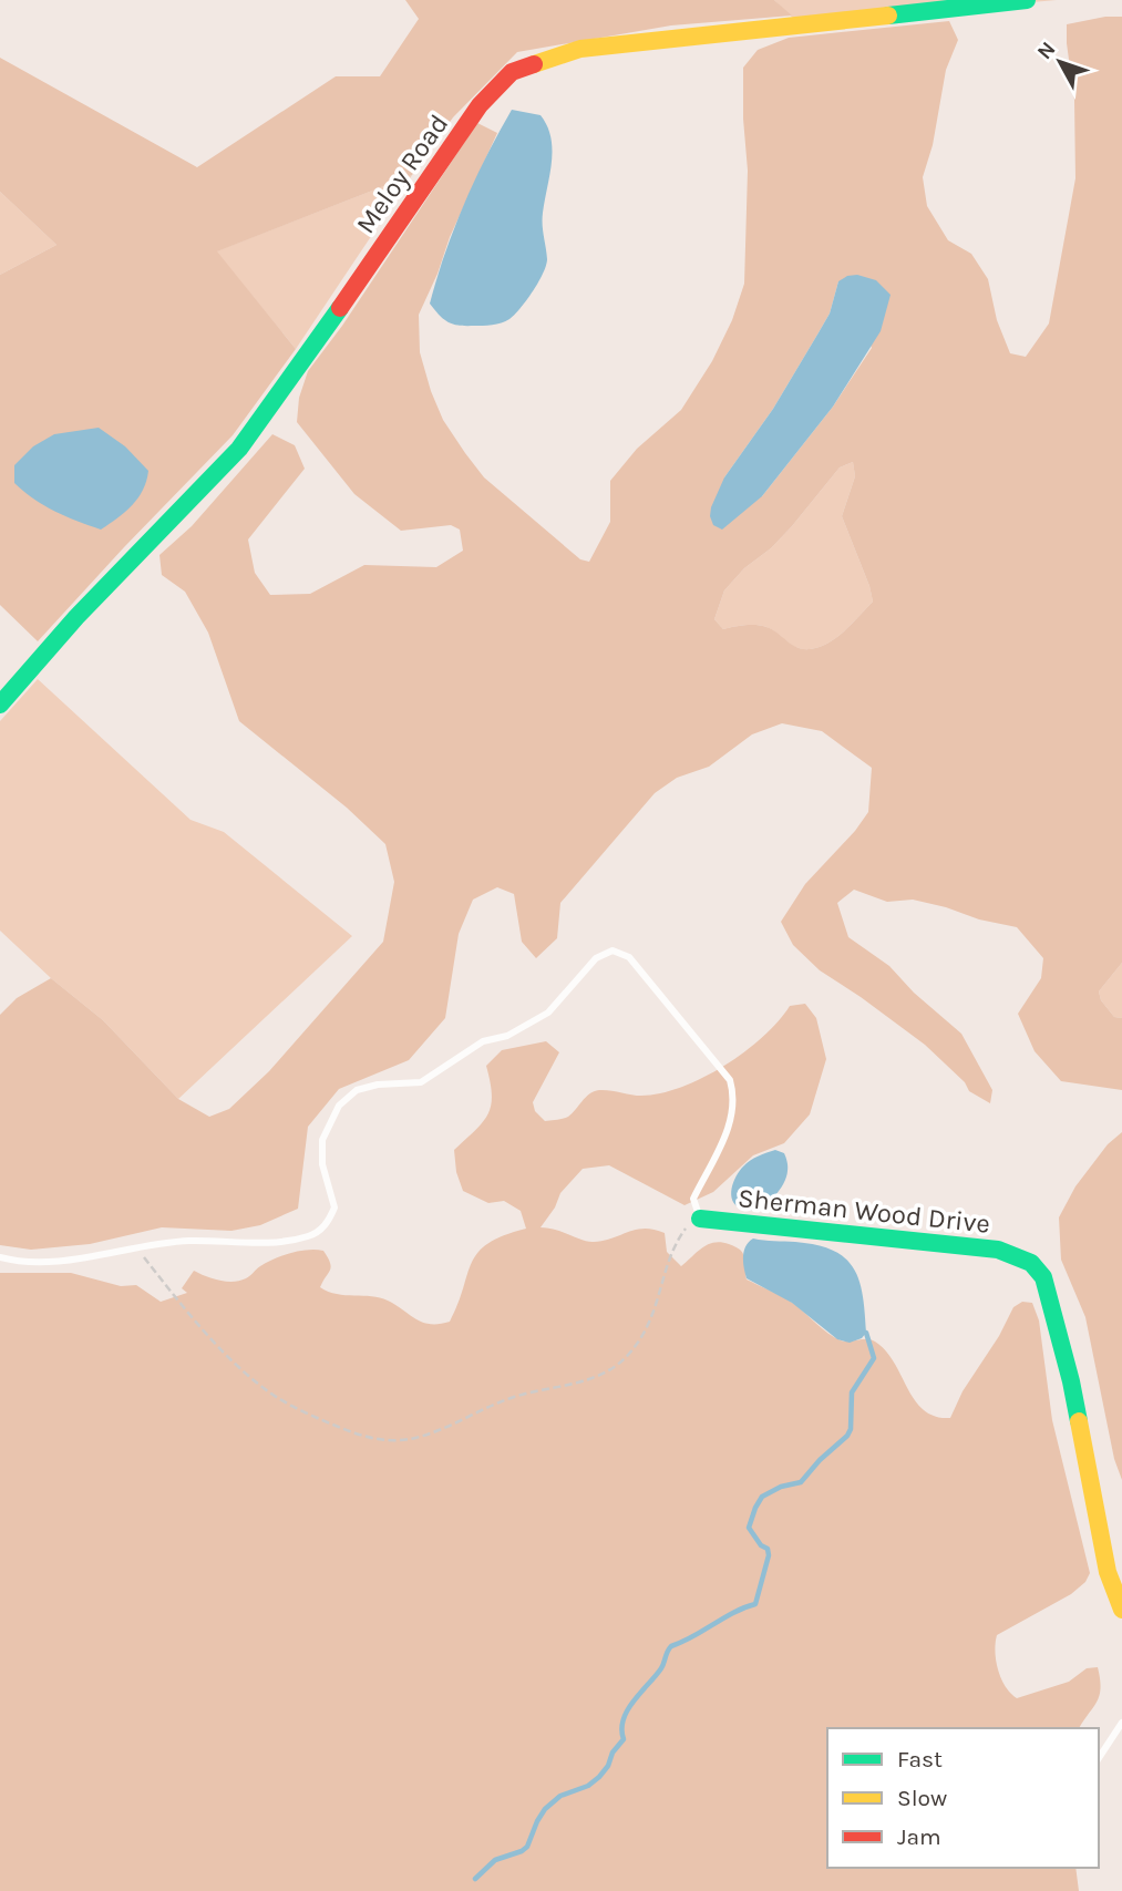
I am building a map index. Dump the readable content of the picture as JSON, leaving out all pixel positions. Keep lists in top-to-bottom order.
{
  "streets": {
    "street": ["Meloy Road", "Sherman Wood Drive"]
  },
  "legend": ["Fast", "Slow", "Jam"],
  "north": "top left"
}
